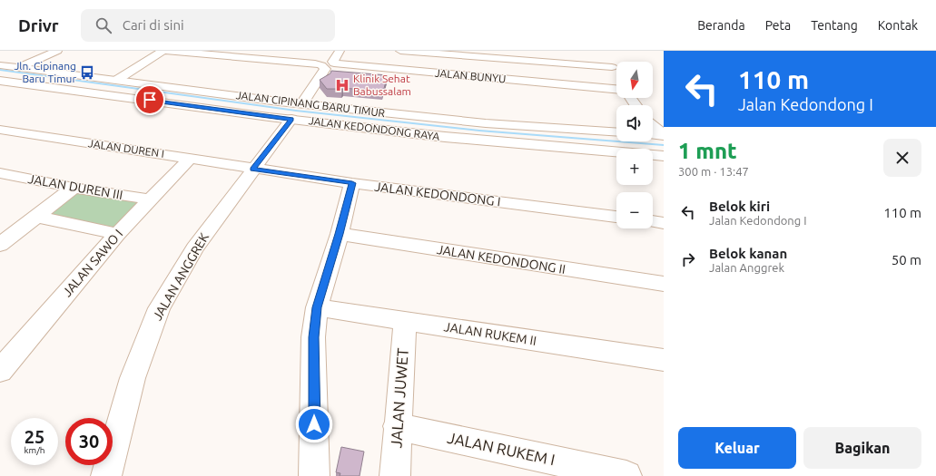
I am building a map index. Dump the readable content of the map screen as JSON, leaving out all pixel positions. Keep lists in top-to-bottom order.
{
  "streets": {
    "street": [
      "JALAN BUNYU",
      "JALAN CIPINANG BARU TIMUR",
      "JALAN KEDONDONG RAYA",
      "JALAN DUREN I",
      "JALAN DUREN III",
      "JALAN KEDONDONG I",
      "JALAN KEDONDONG II",
      "JALAN SAWO I",
      "JALAN ANGGREK",
      "JALAN RUKEM II",
      "JALAN JUWET",
      "JALAN RUKEM I"
    ]
  },
  "crossings": [
    ["JALAN CIPINANG BARU TIMUR", "JALAN KEDONDONG RAYA"],
    ["JALAN CIPINANG BARU TIMUR", "JALAN ANGGREK"],
    ["JALAN KEDONDONG RAYA", "JALAN ANGGREK"],
    ["JALAN DUREN I", "JALAN KEDONDONG I"],
    ["JALAN DUREN I", "JALAN SAWO I"],
    ["JALAN DUREN I", "JALAN ANGGREK"],
    ["JALAN DUREN III", "JALAN SAWO I"],
    ["JALAN KEDONDONG I", "JALAN ANGGREK"],
    ["JALAN RUKEM II", "JALAN JUWET"],
    ["JALAN JUWET", "JALAN RUKEM I"]
  ],
  "places": {
    "bus stop": ["Jln. Cipinang Baru Timur"],
    "hospital": ["Klinik Sehat Babussalam"]
  },
  "north": "bottom",
  "page": {
    "header": "Drivr",
    "search": "Cari di sini",
    "nav": [
      "Beranda",
      "Peta",
      "Tentang",
      "Kontak"
    ],
    "turn": ["110 m", "Jalan Kedondong I"],
    "map_buttons": ["+", "−"],
    "heading": ["1 mnt", "300 m · 13:47"],
    "list": [
      {
        "name": "Belok kiri",
        "note": "Jalan Kedondong I",
        "value": "110 m"
      },
      {
        "name": "Belok kanan",
        "note": "Jalan Anggrek",
        "value": "50 m"
      }
    ],
    "speed": "25 km/h",
    "limit": "30",
    "buttons": ["Keluar", "Bagikan"]
  }
}
